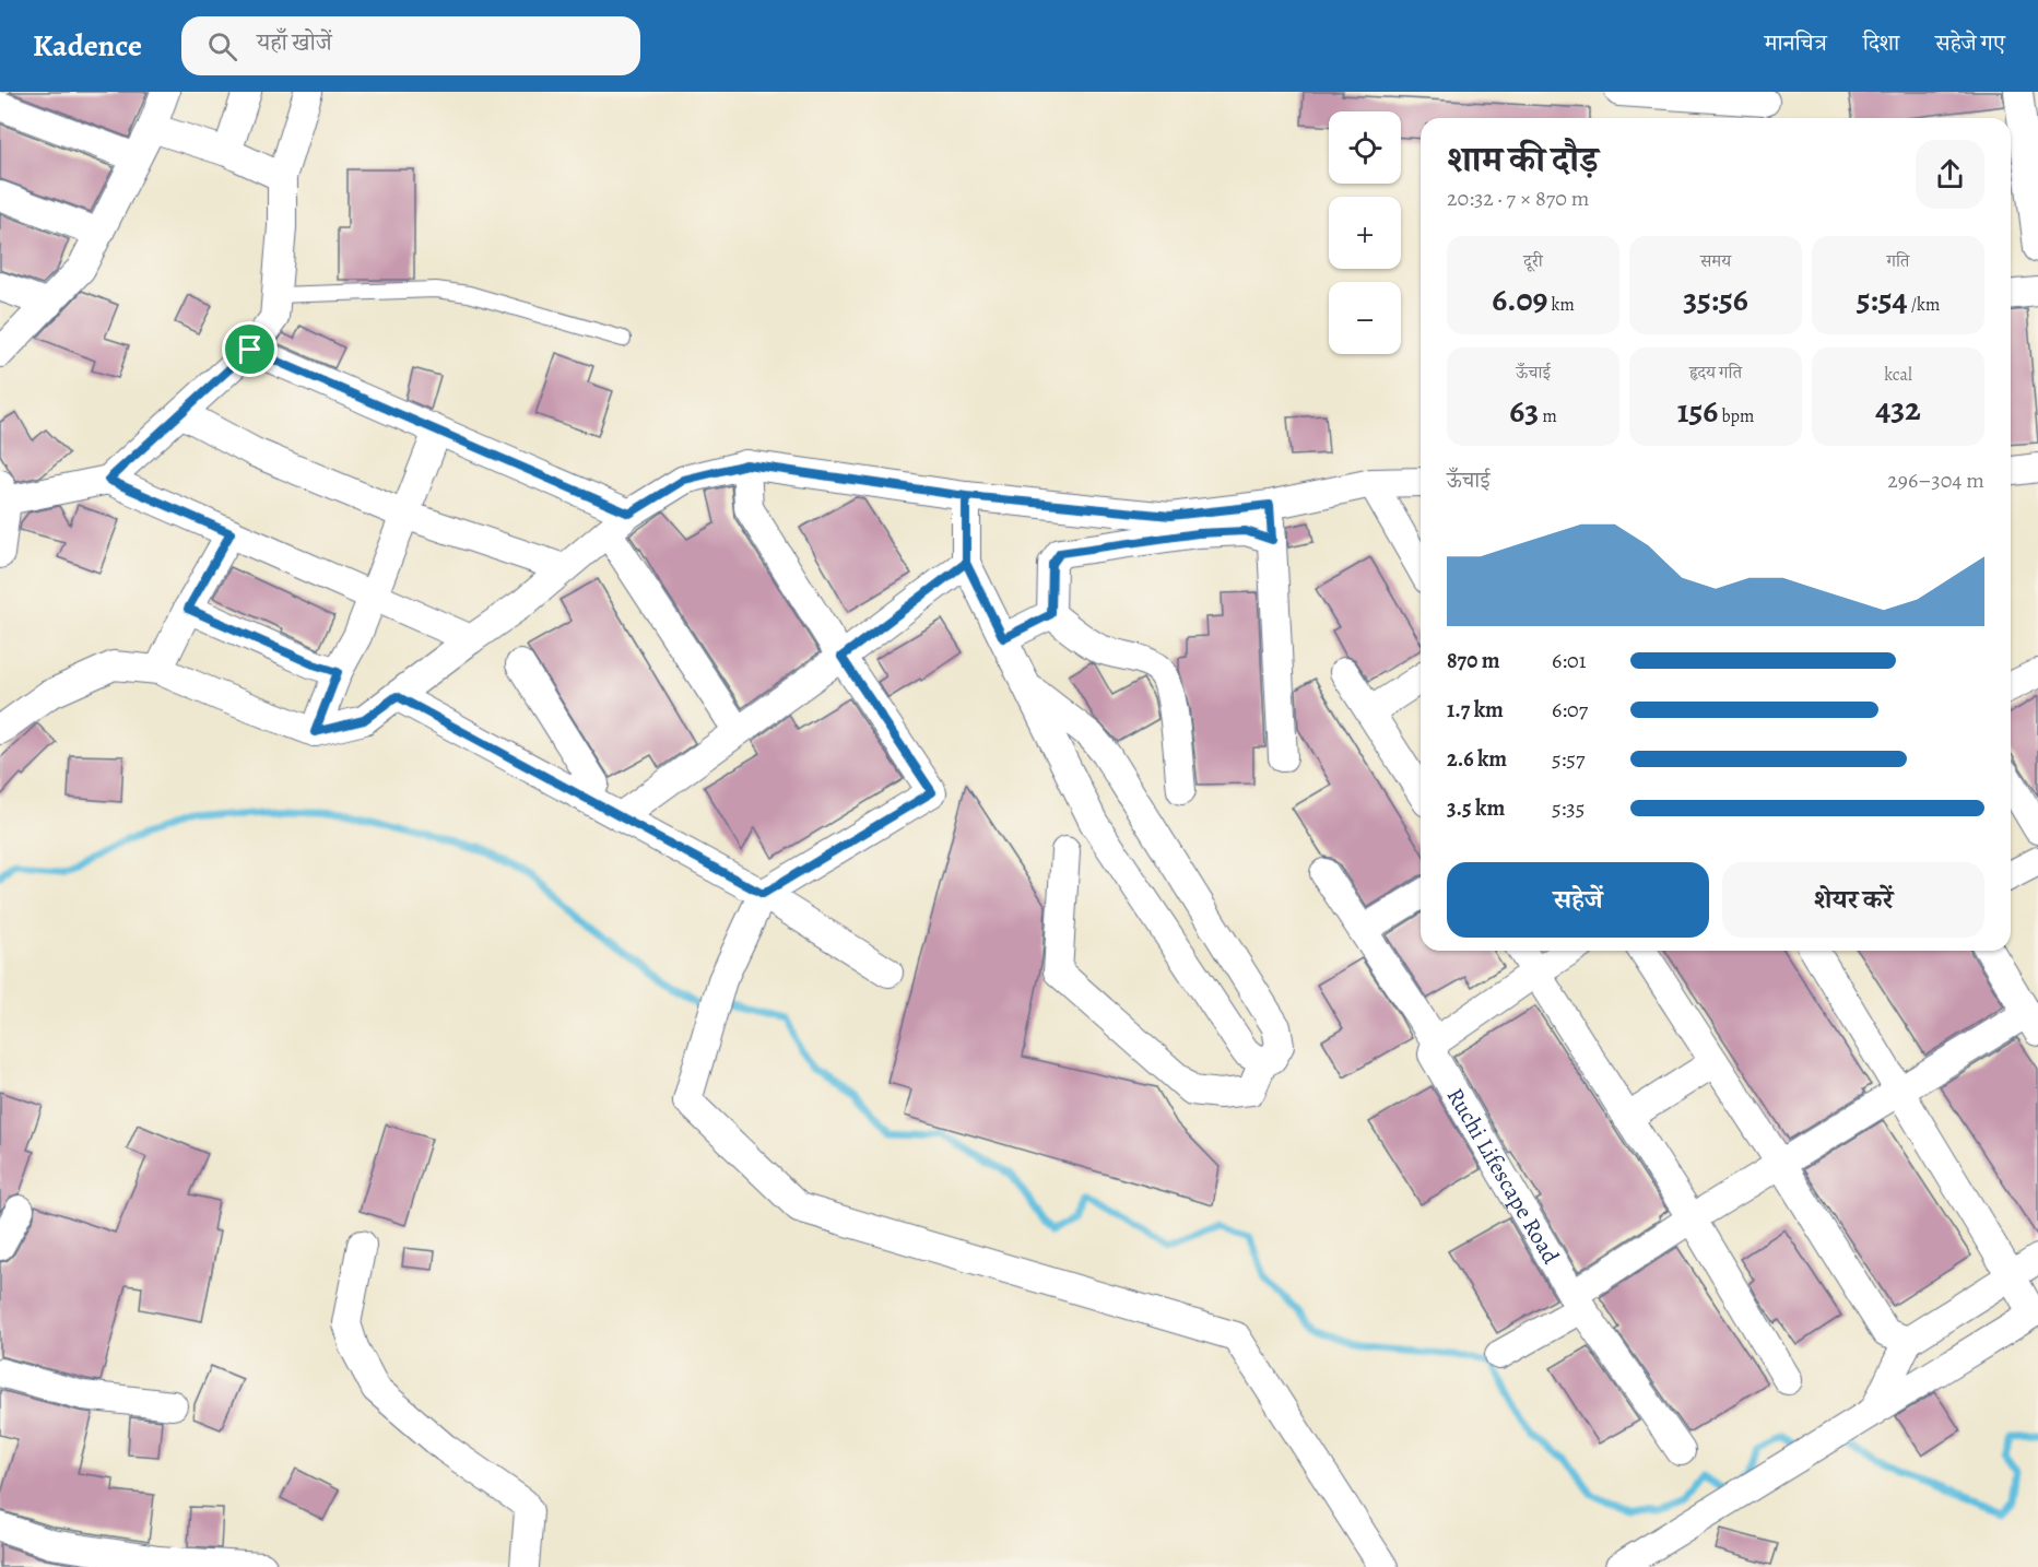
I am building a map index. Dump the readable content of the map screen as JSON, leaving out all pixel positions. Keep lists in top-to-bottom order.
{
  "streets": {
    "street": ["Ruchi Lifescape Road"]
  },
  "page": {
    "header": "Kadence",
    "search": "यहाँ खोजें",
    "nav": ["मानचित्र", "दिशा", "सहेजे गए"],
    "map_buttons": ["+", "−"],
    "heading": ["शाम की दौड़", "20:32 · 7 × 870 m"],
    "stats": [
      ["दूरी", "6.09 km"],
      ["समय", "35:56"],
      ["गति", "5:54 /km"],
      ["ऊँचाई", "63 m"],
      ["हृदय गति", "156 bpm"],
      ["kcal", "432"]
    ],
    "chart": ["ऊँचाई", "296–304 m"],
    "list": [
      {
        "name": "870 m",
        "note": "6:01"
      },
      {
        "name": "1.7 km",
        "note": "6:07"
      },
      {
        "name": "2.6 km",
        "note": "5:57"
      },
      {
        "name": "3.5 km",
        "note": "5:35"
      }
    ],
    "buttons": ["सहेजें", "शेयर करें"]
  }
}
